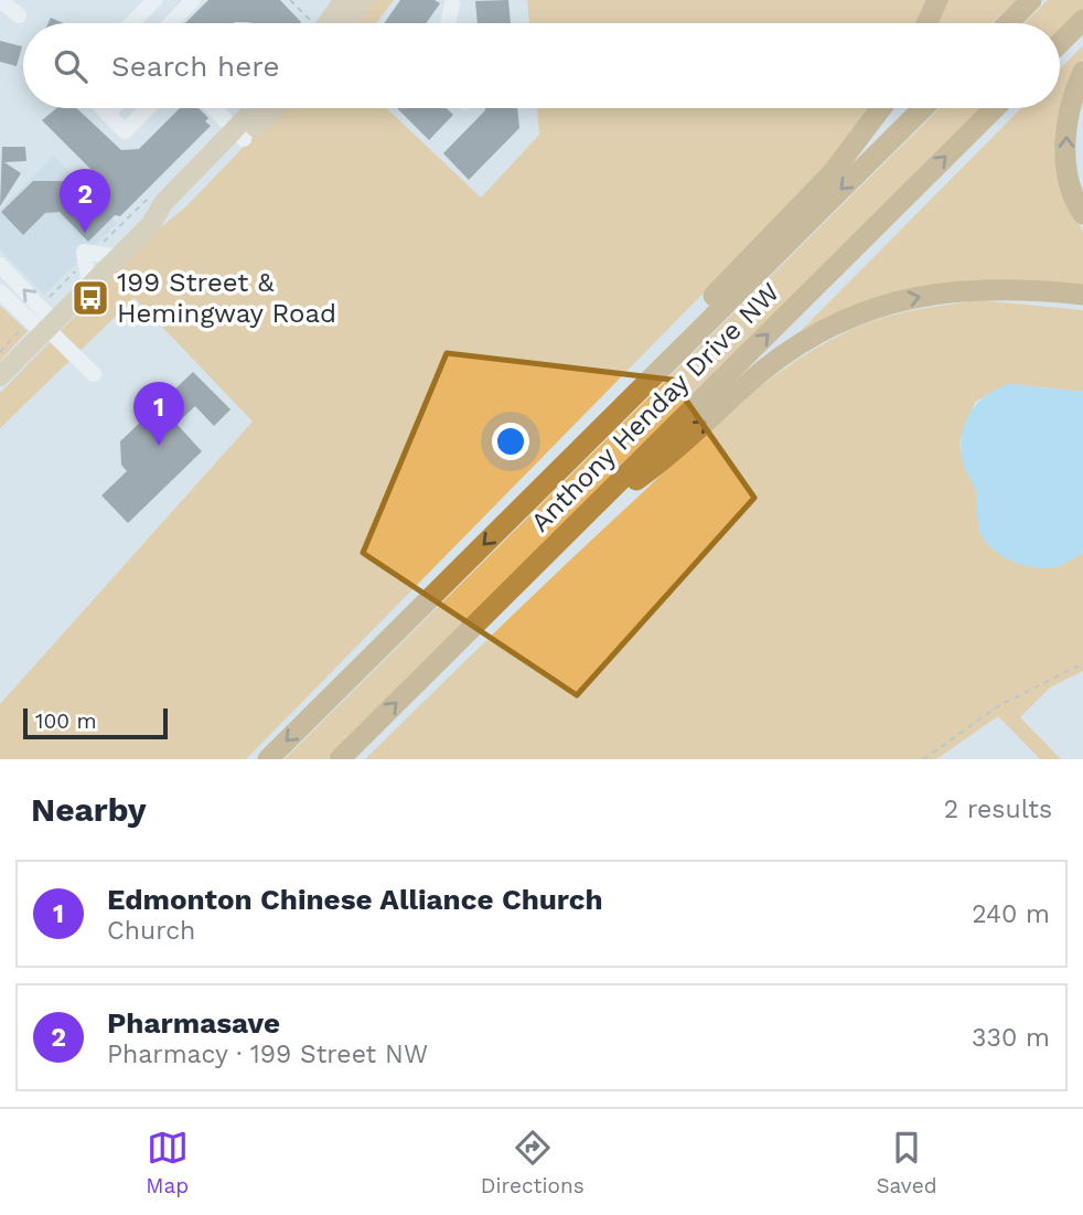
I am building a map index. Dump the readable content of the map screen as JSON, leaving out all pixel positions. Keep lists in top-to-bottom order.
{
  "streets": {
    "highway": ["Anthony Henday Drive NW"]
  },
  "places": {
    "bus stop": ["199 Street & Hemingway Road"]
  },
  "scale_bar": "100 m",
  "page": {
    "search": "Search here",
    "pins": ["2", "1"],
    "scale": "100 m",
    "heading": ["Nearby", "2 results"],
    "list": [
      {
        "mark": "1",
        "name": "Edmonton Chinese Alliance Church",
        "note": "Church",
        "value": "240 m"
      },
      {
        "mark": "2",
        "name": "Pharmasave",
        "note": "Pharmacy · 199 Street NW",
        "value": "330 m"
      }
    ],
    "nav": ["Map", "Directions", "Saved"]
  }
}
